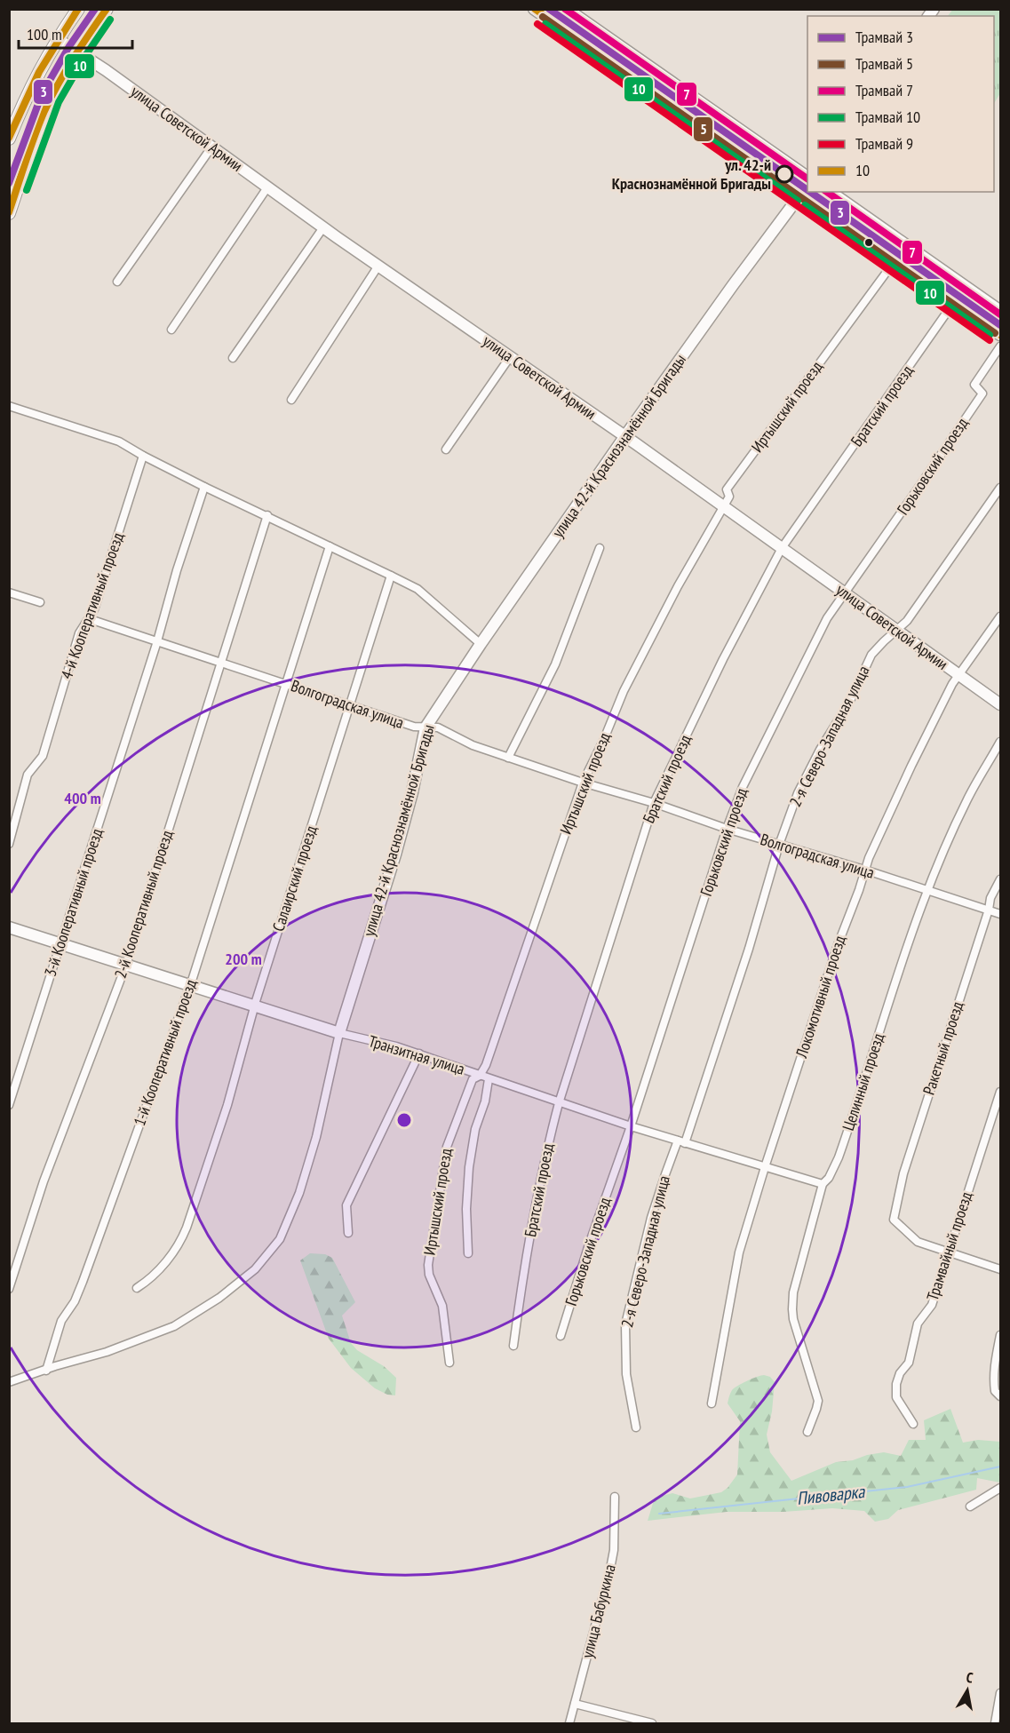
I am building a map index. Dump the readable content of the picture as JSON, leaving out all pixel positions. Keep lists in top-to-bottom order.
{
  "streets": {
    "street": [
      "улица Советской Армии",
      "Братский проезд",
      "Иртышский проезд",
      "улица 42-й Краснознамённой Бригады",
      "Горьковский проезд",
      "4-й Кооперативный проезд",
      "Волгоградская улица",
      "2-я Северо-Западная улица",
      "Салаирский проезд",
      "3-й Кооперативный проезд",
      "2-й Кооперативный проезд",
      "Локомотивный проезд",
      "Ракетный проезд",
      "1-й Кооперативный проезд",
      "Транзитная улица",
      "Целинный проезд",
      "Трамвайный проезд",
      "улица Бабуркина"
    ]
  },
  "crossings": [
    ["улица Советской Армии", "Братский проезд"],
    ["улица Советской Армии", "Иртышский проезд"],
    ["улица Советской Армии", "улица 42-й Краснознамённой Бригады"],
    ["улица Советской Армии", "Горьковский проезд"],
    ["улица Советской Армии", "2-я Северо-Западная улица"],
    ["улица Советской Армии", "Локомотивный проезд"],
    ["Братский проезд", "Волгоградская улица"],
    ["Братский проезд", "Транзитная улица"],
    ["Иртышский проезд", "Волгоградская улица"],
    ["Иртышский проезд", "Транзитная улица"],
    ["улица 42-й Краснознамённой Бригады", "Волгоградская улица"],
    ["улица 42-й Краснознамённой Бригады", "1-й Кооперативный проезд"],
    ["улица 42-й Краснознамённой Бригады", "Транзитная улица"],
    ["Горьковский проезд", "Волгоградская улица"],
    ["Горьковский проезд", "Транзитная улица"],
    ["4-й Кооперативный проезд", "Волгоградская улица"],
    ["Волгоградская улица", "2-я Северо-Западная улица"],
    ["Волгоградская улица", "Салаирский проезд"],
    ["Волгоградская улица", "3-й Кооперативный проезд"],
    ["Волгоградская улица", "2-й Кооперативный проезд"],
    ["Волгоградская улица", "Локомотивный проезд"],
    ["Волгоградская улица", "Ракетный проезд"],
    ["Волгоградская улица", "1-й Кооперативный проезд"],
    ["Волгоградская улица", "Целинный проезд"],
    ["2-я Северо-Западная улица", "Транзитная улица"],
    ["Салаирский проезд", "Транзитная улица"],
    ["3-й Кооперативный проезд", "Транзитная улица"],
    ["2-й Кооперативный проезд", "Транзитная улица"],
    ["Локомотивный проезд", "Транзитная улица"],
    ["Ракетный проезд", "Трамвайный проезд"],
    ["1-й Кооперативный проезд", "Транзитная улица"],
    ["Транзитная улица", "Целинный проезд"]
  ],
  "water": ["Пивоварка"],
  "places": ["ул. 42-й Краснознамённой Бригады"],
  "lines": [
    "tram line 3",
    "tram line 7",
    "transit line 10",
    "tram line 5",
    "tram line 10",
    "tram line 9"
  ],
  "legend": [
    "Трамвай 3",
    "Трамвай 5",
    "Трамвай 7",
    "Трамвай 10",
    "Трамвай 9",
    "10"
  ],
  "scale_bar": "100 m",
  "north": "top",
  "rings": ["400 m", "200 m"]
}
